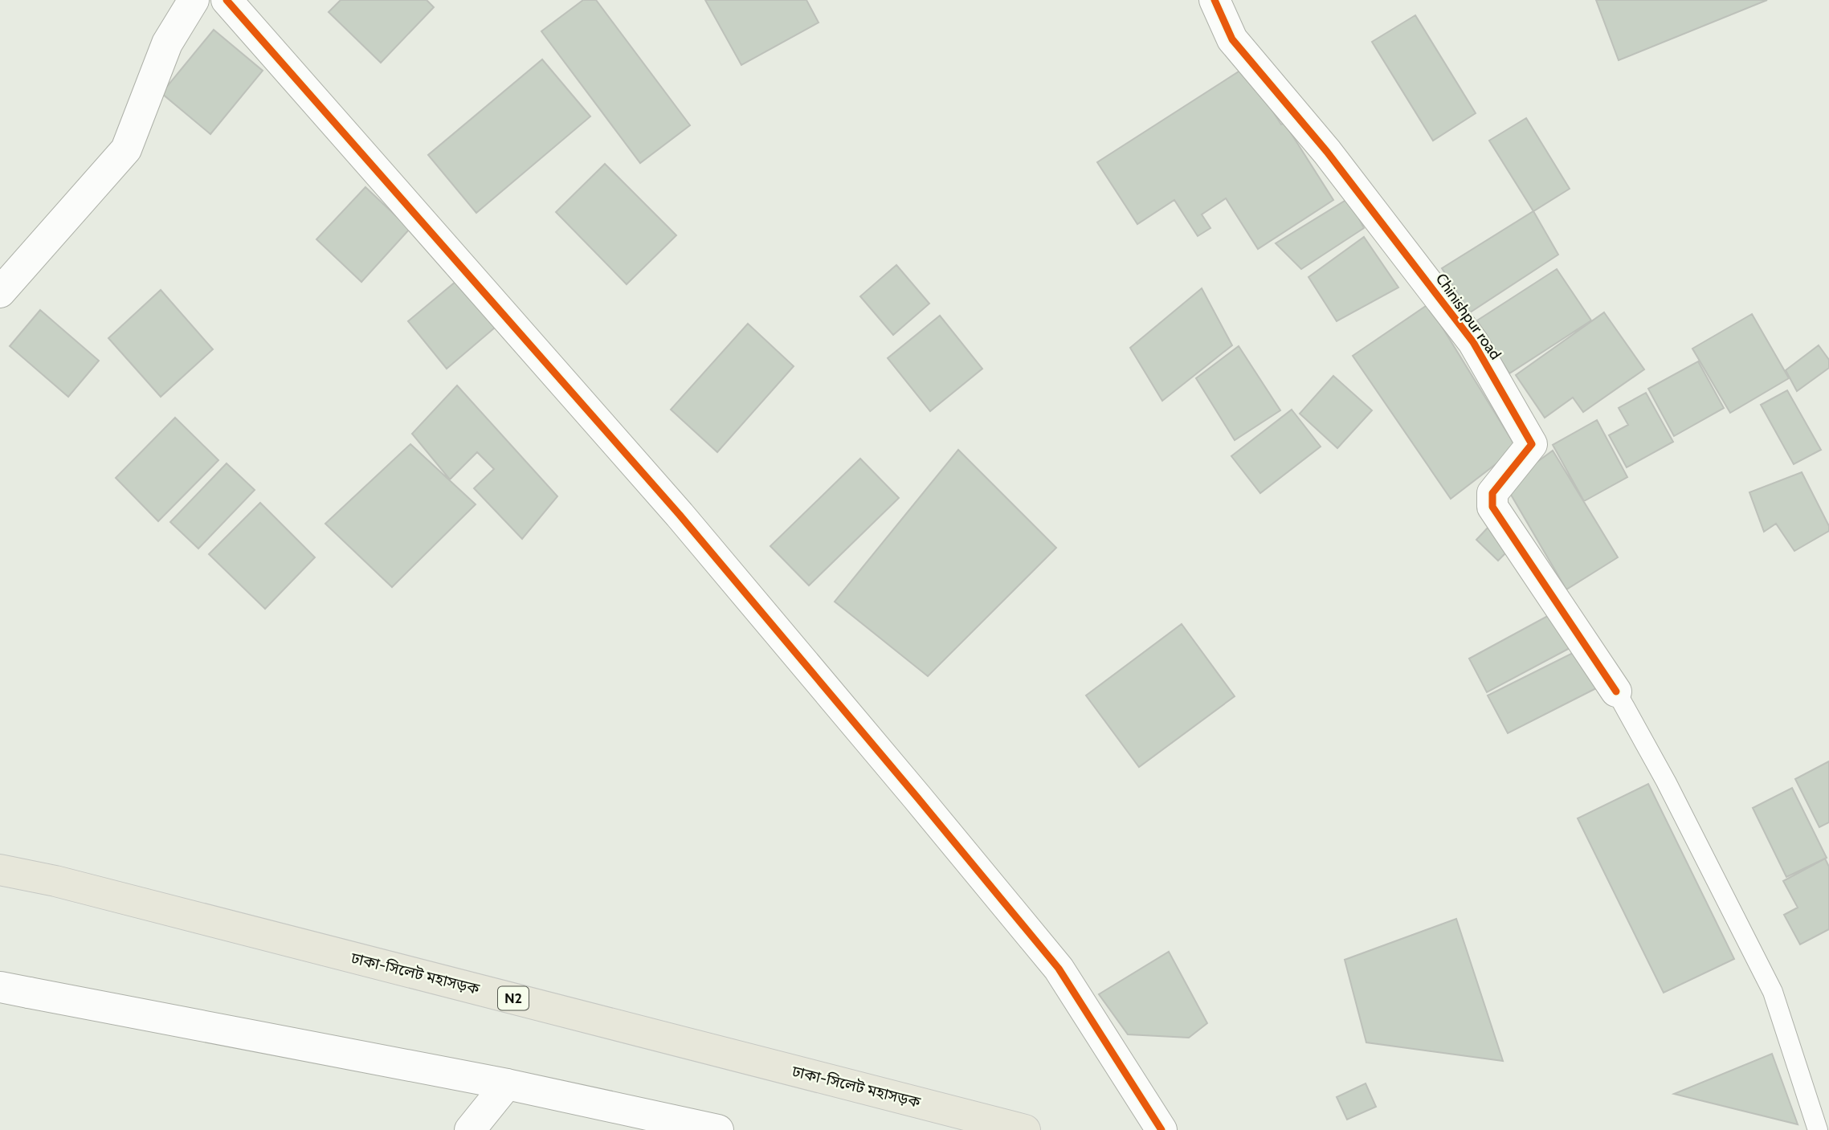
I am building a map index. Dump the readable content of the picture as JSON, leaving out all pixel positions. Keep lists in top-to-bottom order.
{
  "streets": {
    "highway": ["ঢাকা-সিলেট মহাসড়ক", "N2"],
    "street": ["Chinishpur road"]
  }
}
